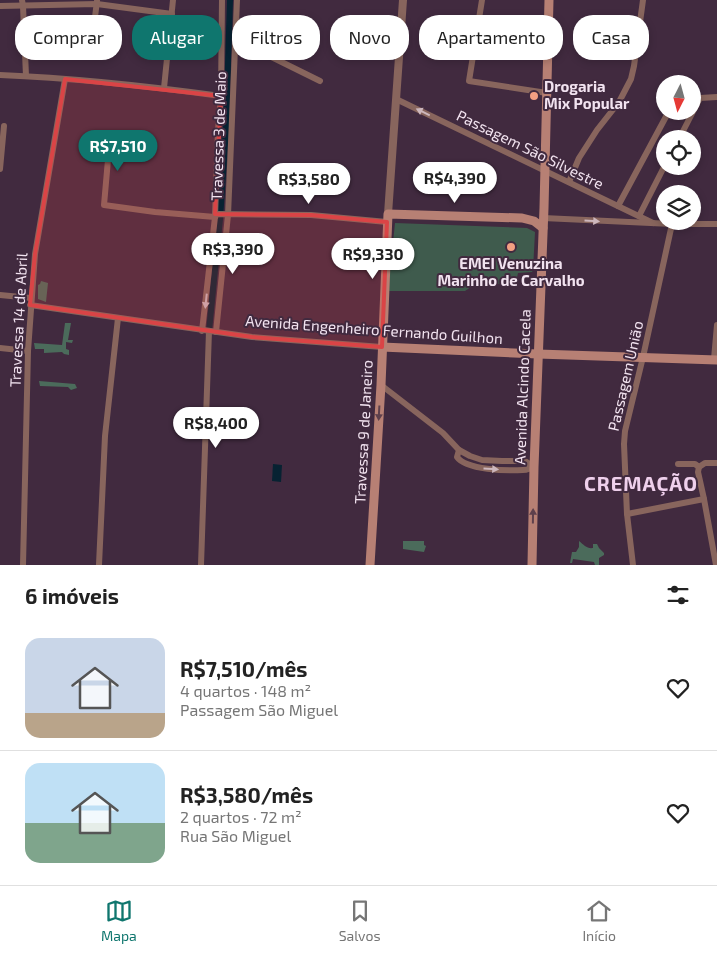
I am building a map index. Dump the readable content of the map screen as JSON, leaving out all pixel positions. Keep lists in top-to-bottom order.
{
  "streets": {
    "main road": ["Avenida Engenheiro Fernando Guilhon", "Avenida Alcindo Cacela", "Travessa 9 de Janeiro"],
    "street": [
      "Travessa 3 de Maio",
      "Passagem São Silvestre",
      "Travessa 14 de Abril",
      "Passagem União"
    ]
  },
  "crossings": [
    ["Travessa 3 de Maio", "Avenida Engenheiro Fernando Guilhon"],
    ["Passagem São Silvestre", "Avenida Alcindo Cacela"],
    ["Passagem São Silvestre", "Travessa 9 de Janeiro"],
    ["Travessa 14 de Abril", "Avenida Engenheiro Fernando Guilhon"],
    ["Avenida Engenheiro Fernando Guilhon", "Passagem União"],
    ["Avenida Engenheiro Fernando Guilhon", "Avenida Alcindo Cacela"],
    ["Avenida Engenheiro Fernando Guilhon", "Travessa 9 de Janeiro"]
  ],
  "one_way": ["Passagem São Silvestre"],
  "districts": ["CREMAÇÃO"],
  "places": ["Drogaria Mix Popular", "EMEI Venuzina Marinho de Carvalho"],
  "north": "bottom",
  "page": {
    "chip": [
      "Comprar",
      "Alugar",
      "Filtros",
      "Novo",
      "Apartamento",
      "Casa"
    ],
    "price": [
      "R$7,510",
      "R$4,390",
      "R$3,580",
      "R$3,390",
      "R$9,330",
      "R$8,400"
    ],
    "heading": "6 imóveis",
    "list": [
      {
        "name": "R$7,510/mês",
        "note": "4 quartos · 148 m² · Passagem São Miguel"
      },
      {
        "name": "R$3,580/mês",
        "note": "2 quartos · 72 m² · Rua São Miguel"
      }
    ],
    "tabs": ["Mapa", "Salvos", "Início"]
  }
}
